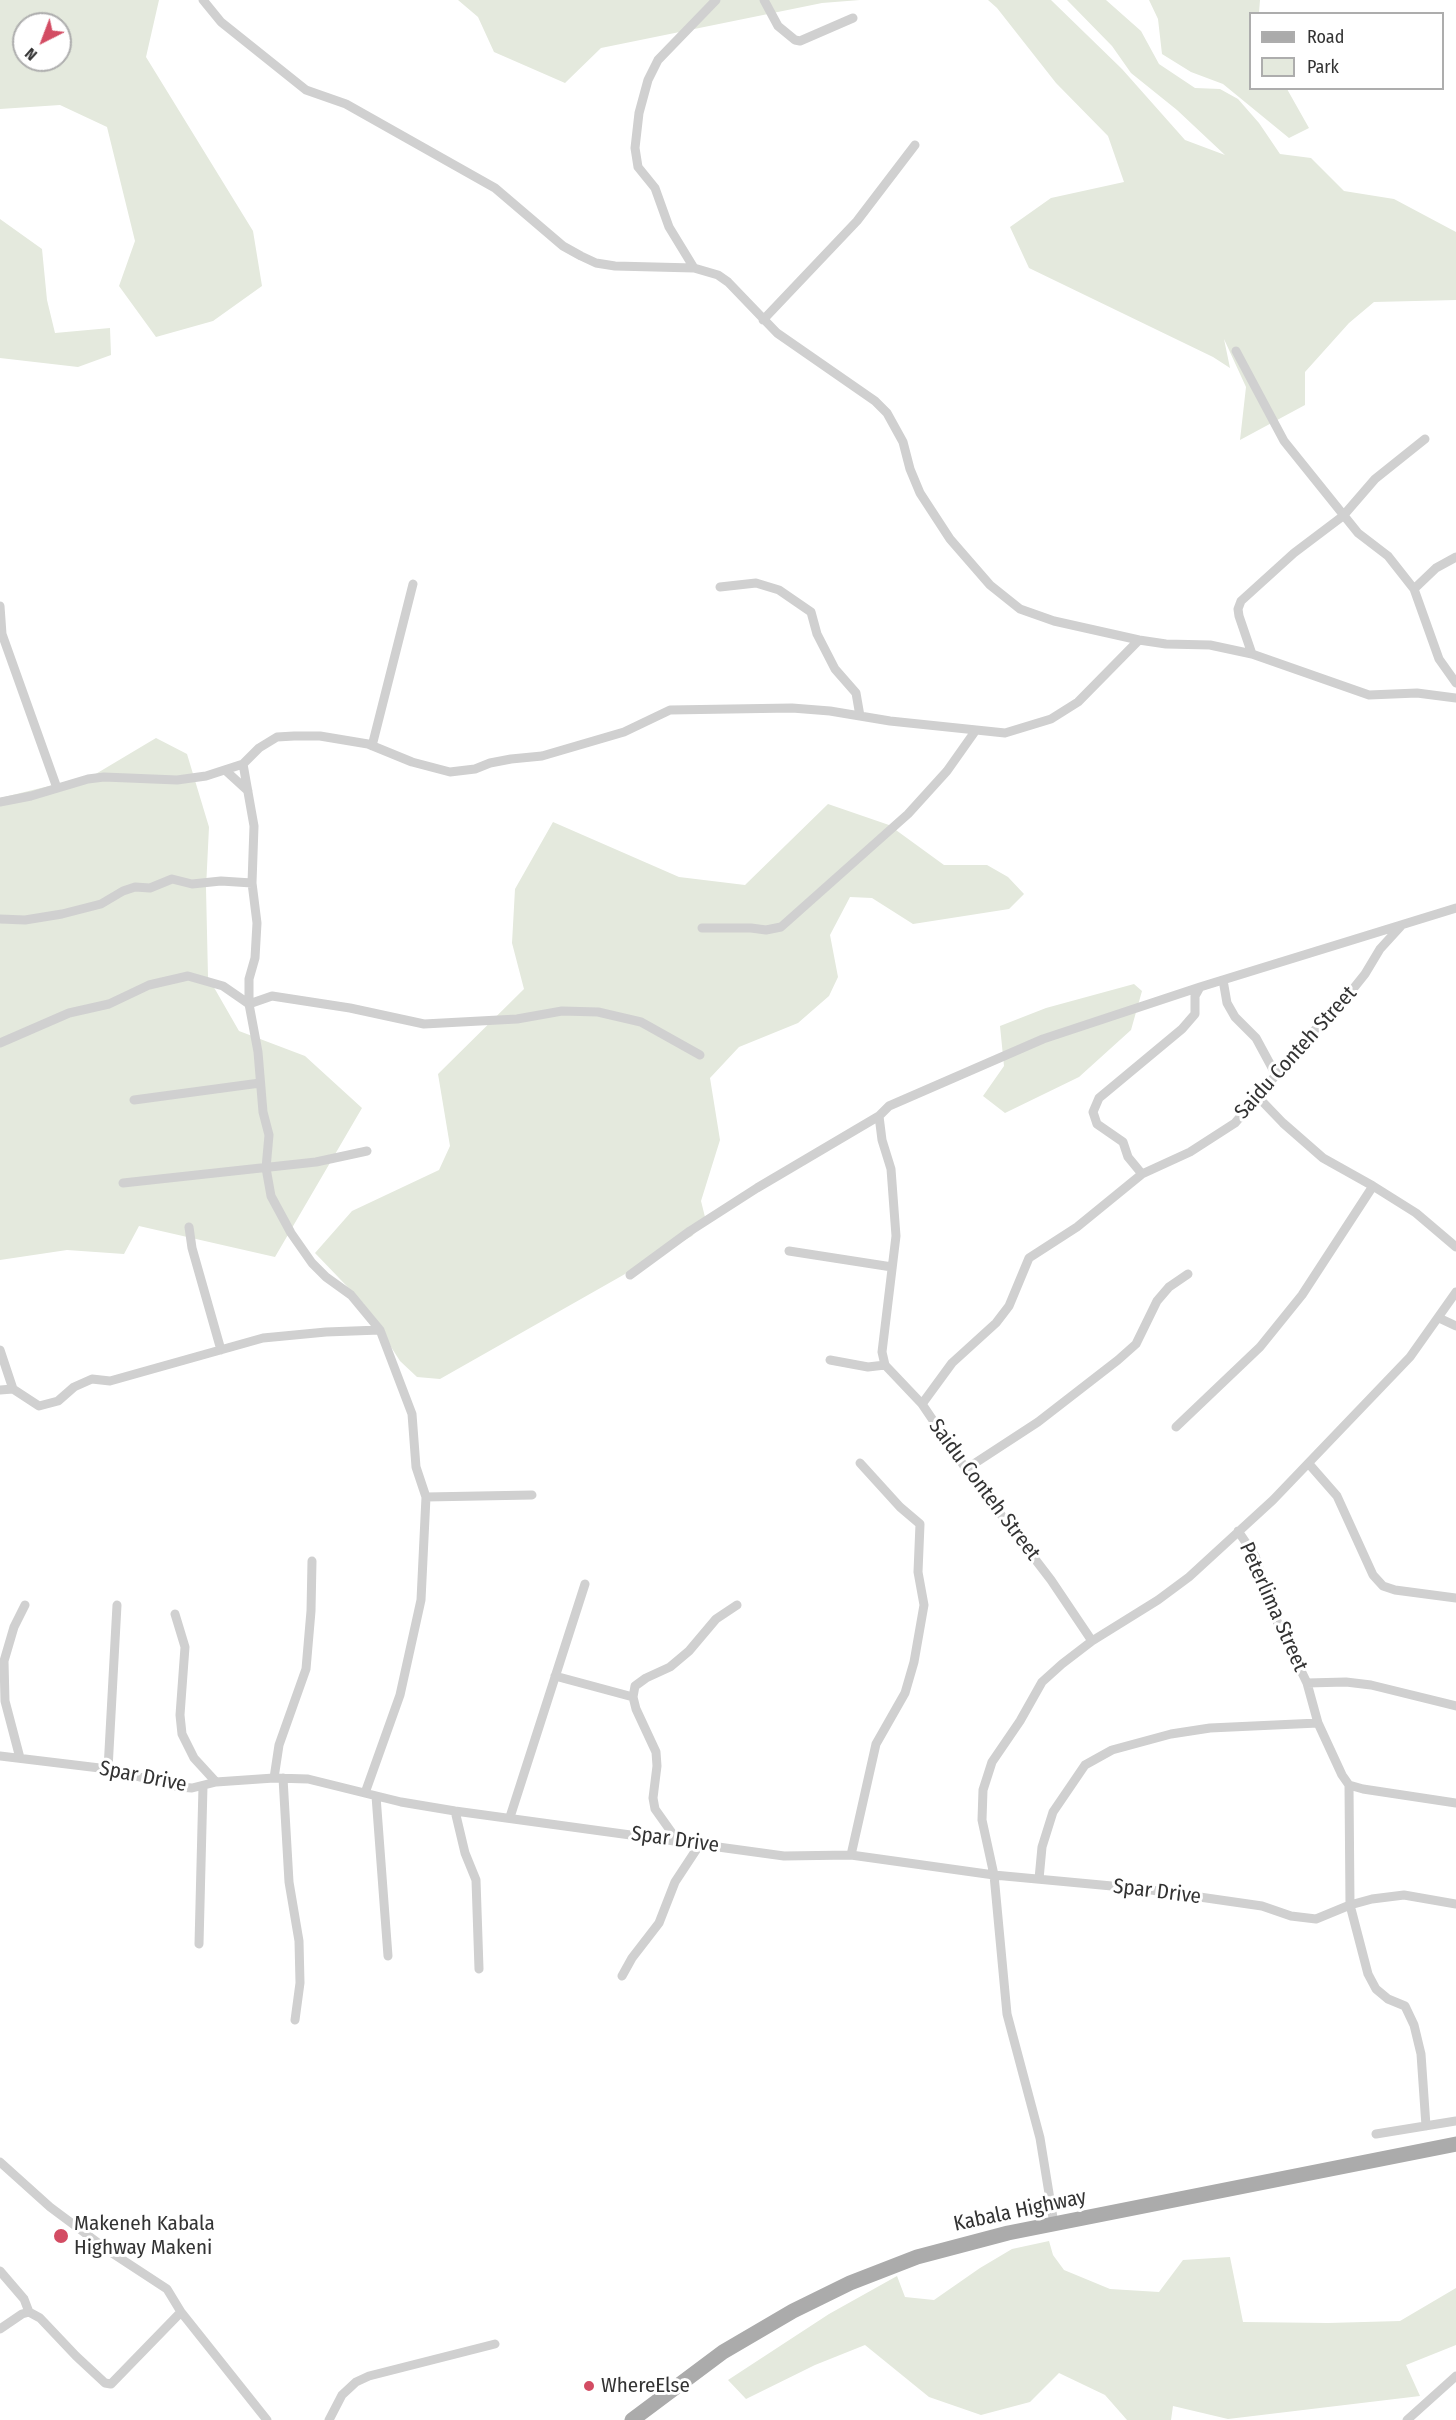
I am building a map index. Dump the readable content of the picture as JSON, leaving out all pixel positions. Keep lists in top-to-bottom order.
{
  "streets": {
    "main road": ["Kabala Highway"],
    "street": ["Saidu Conteh Street", "Peterlima Street", "Spar Drive"]
  },
  "places": ["Makeneh Kabala Highway Makeni", "WhereElse"],
  "legend": ["Road", "Park"],
  "north": "bottom left"
}
